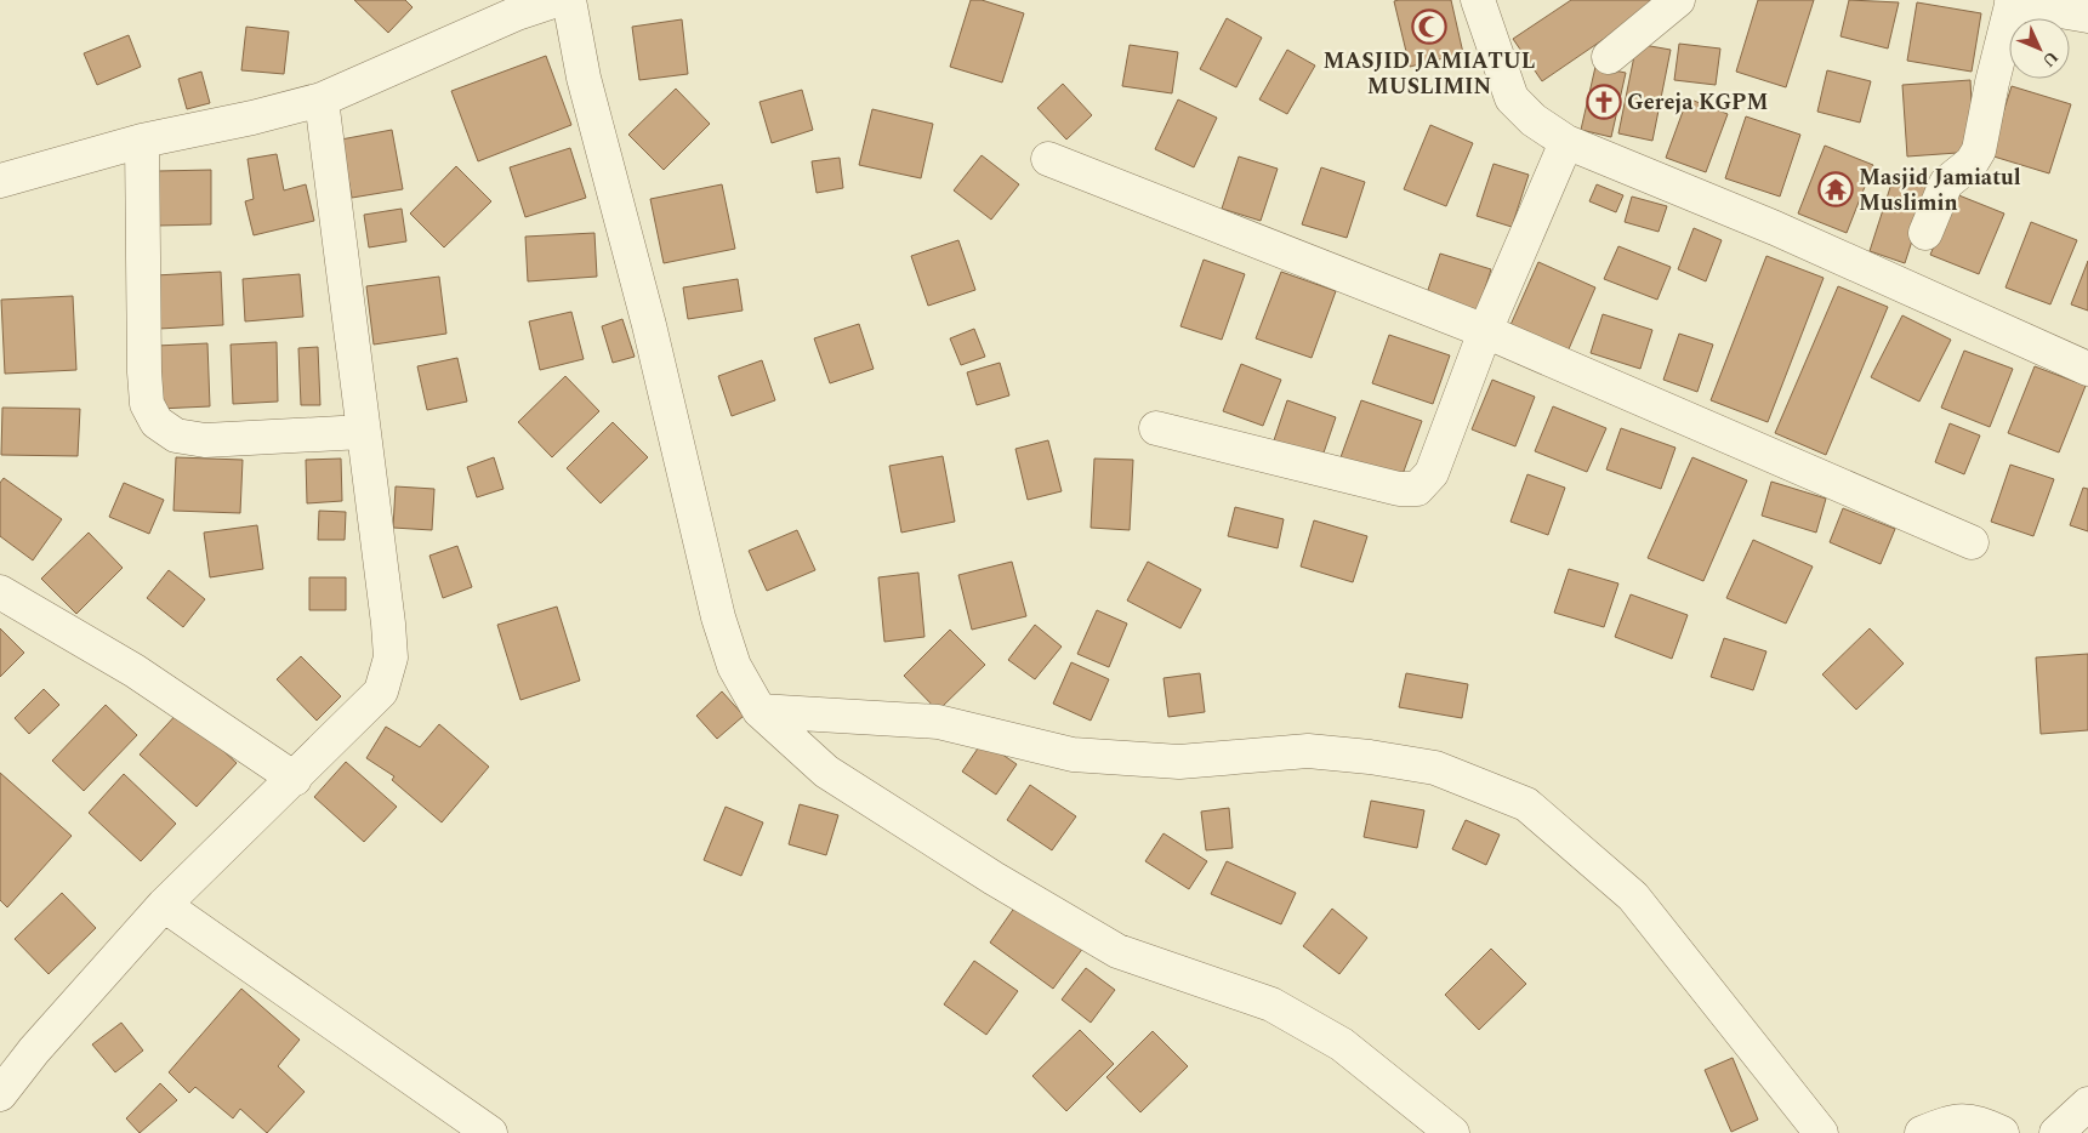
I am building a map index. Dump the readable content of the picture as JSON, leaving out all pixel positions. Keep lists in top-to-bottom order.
{
  "places": {
    "mosque": ["MASJID JAMIATUL MUSLIMIN"],
    "church": ["Gereja KGPM"],
    "temple": ["Masjid Jamiatul Muslimin"]
  },
  "north": "bottom right"
}
